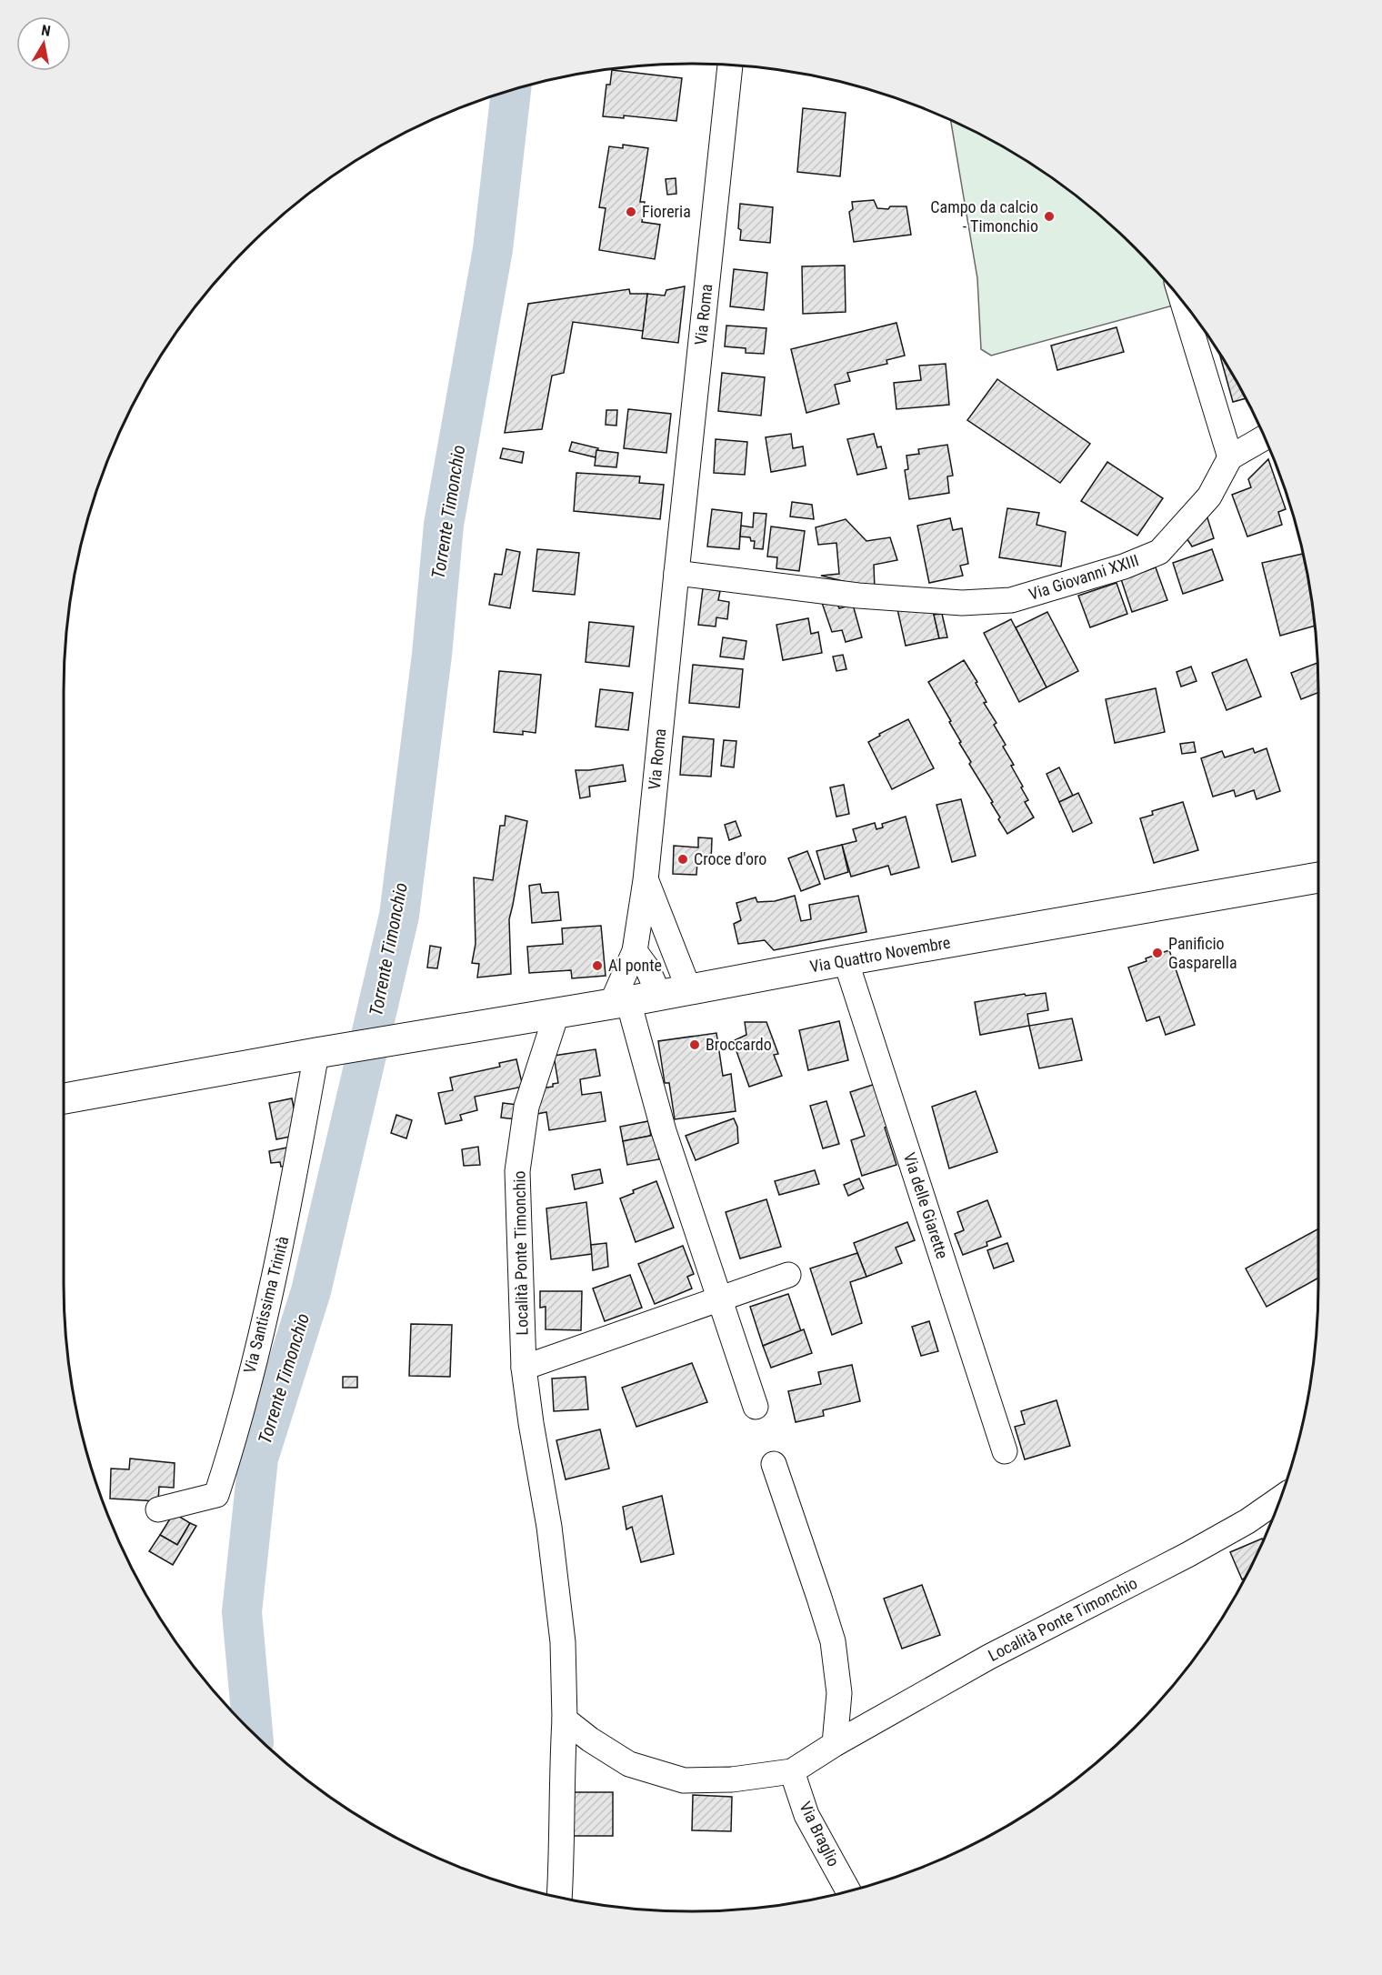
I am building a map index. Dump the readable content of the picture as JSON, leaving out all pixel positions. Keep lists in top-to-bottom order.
{
  "streets": {
    "main road": ["Via Quattro Novembre"],
    "street": [
      "Via Roma",
      "Via Giovanni XXIII",
      "Via delle Giarette",
      "Località Ponte Timonchio",
      "Via Santissima Trinità",
      "Via Braglio"
    ]
  },
  "crossings": [
    ["Via Roma", "Via Giovanni XXIII"],
    ["Via Roma", "Via Quattro Novembre"],
    ["Via Quattro Novembre", "Via delle Giarette"],
    ["Via Quattro Novembre", "Località Ponte Timonchio"],
    ["Via Quattro Novembre", "Via Santissima Trinità"],
    ["Località Ponte Timonchio", "Via Braglio"]
  ],
  "water": ["Torrente Timonchio"],
  "places": [
    "Fioreria",
    "Campo da calcio - Timonchio",
    "Croce d'oro",
    "Panificio Gasparella",
    "Al ponte",
    "Broccardo"
  ],
  "north": "top"
}
